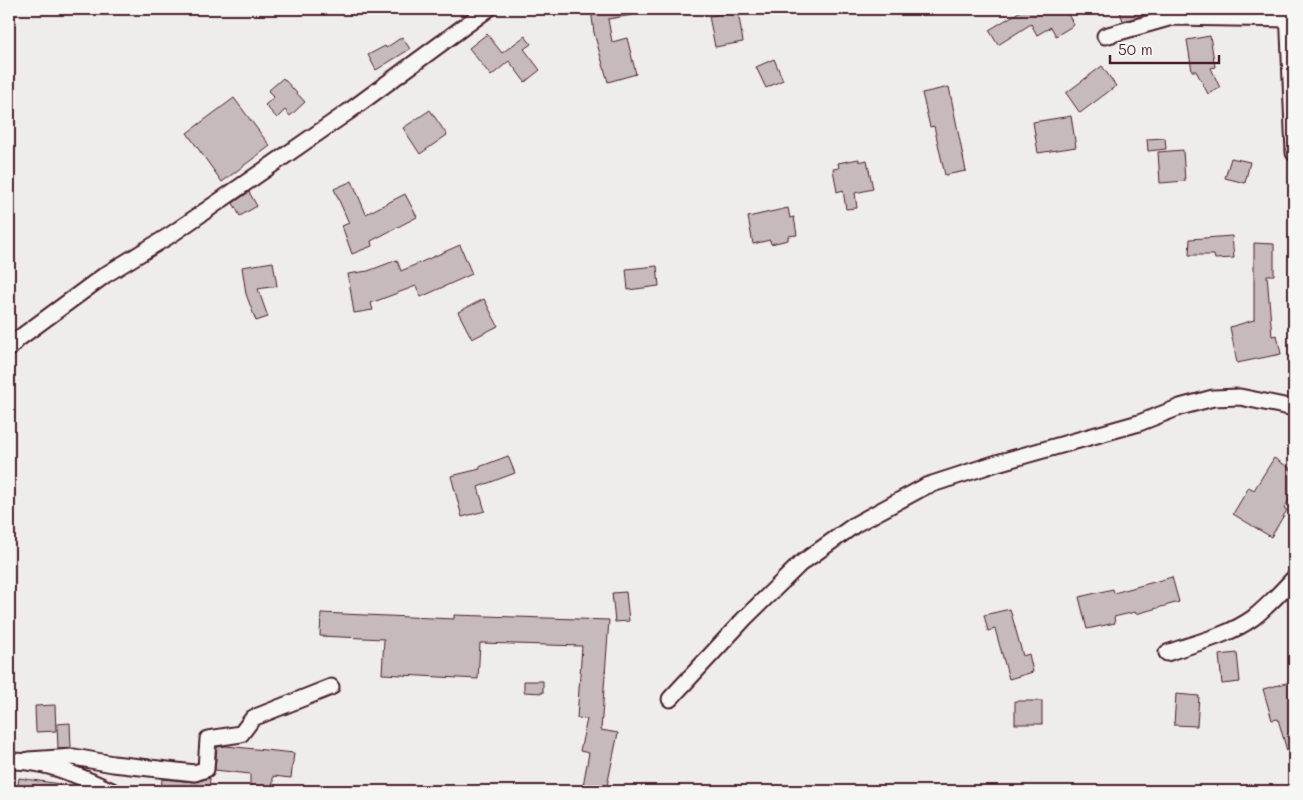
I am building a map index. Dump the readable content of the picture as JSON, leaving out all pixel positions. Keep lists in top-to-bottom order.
{
  "scale_bar": "50 m"
}
